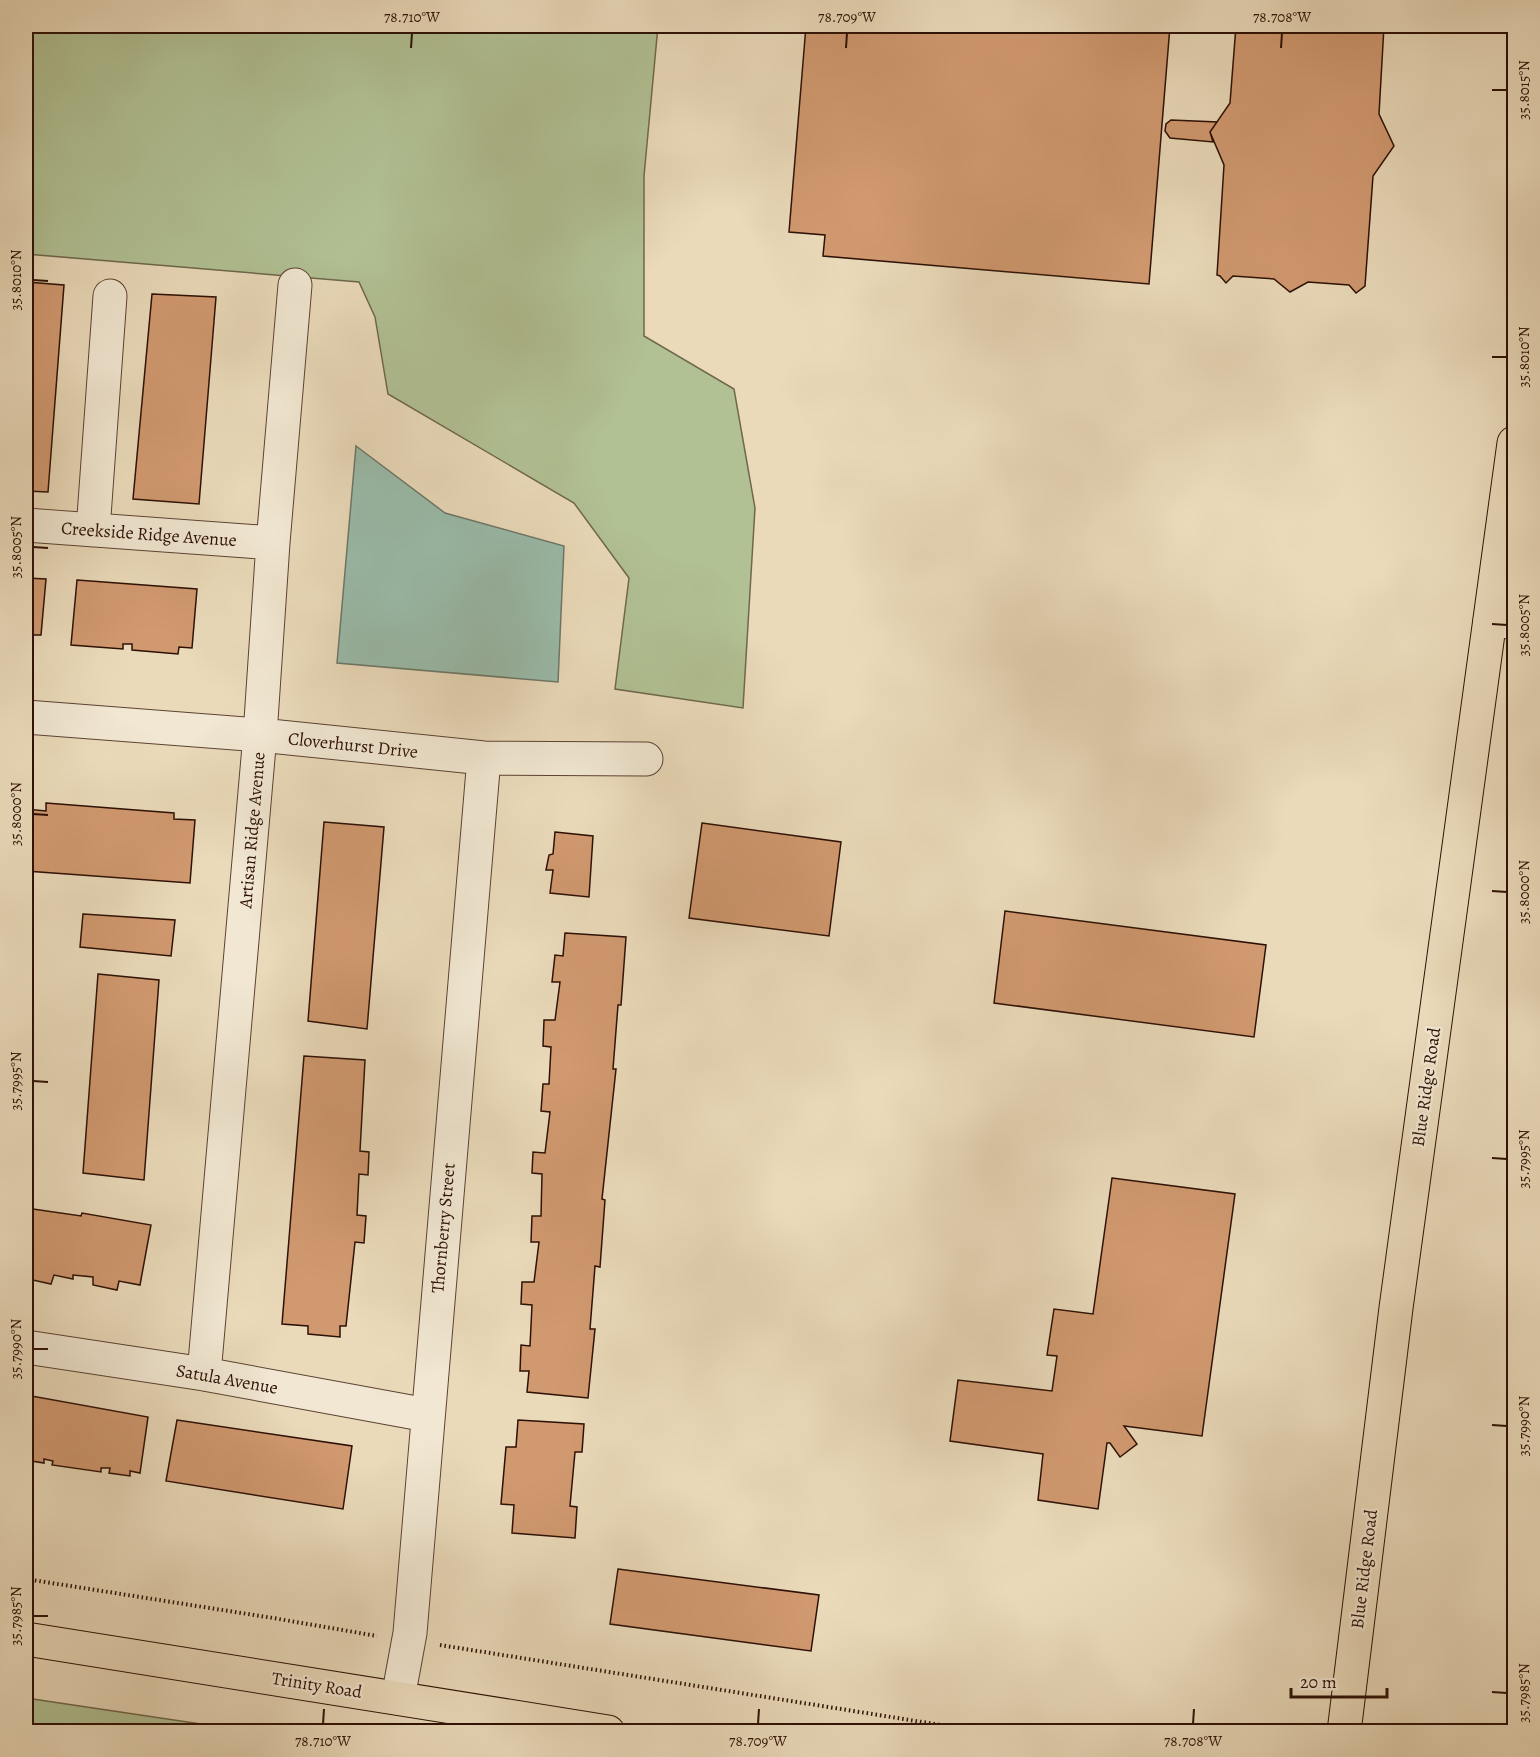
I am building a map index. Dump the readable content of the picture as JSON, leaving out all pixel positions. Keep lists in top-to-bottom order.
{
  "streets": {
    "main road": ["Blue Ridge Road", "Trinity Road"],
    "street": [
      "Creekside Ridge Avenue",
      "Cloverhurst Drive",
      "Artisan Ridge Avenue",
      "Thornberry Street",
      "Satula Avenue"
    ]
  },
  "crossings": [
    ["Creekside Ridge Avenue", "Artisan Ridge Avenue"],
    ["Cloverhurst Drive", "Artisan Ridge Avenue"],
    ["Cloverhurst Drive", "Thornberry Street"],
    ["Artisan Ridge Avenue", "Satula Avenue"],
    ["Thornberry Street", "Satula Avenue"],
    ["Thornberry Street", "Trinity Road"]
  ],
  "scale_bar": "20 m",
  "coordinates": [
    "78.710°W",
    "78.709°W",
    "78.708°W",
    "35.8015°N",
    "35.8010°N",
    "35.8005°N",
    "35.8000°N",
    "35.7995°N",
    "35.7990°N",
    "35.7985°N"
  ]
}
